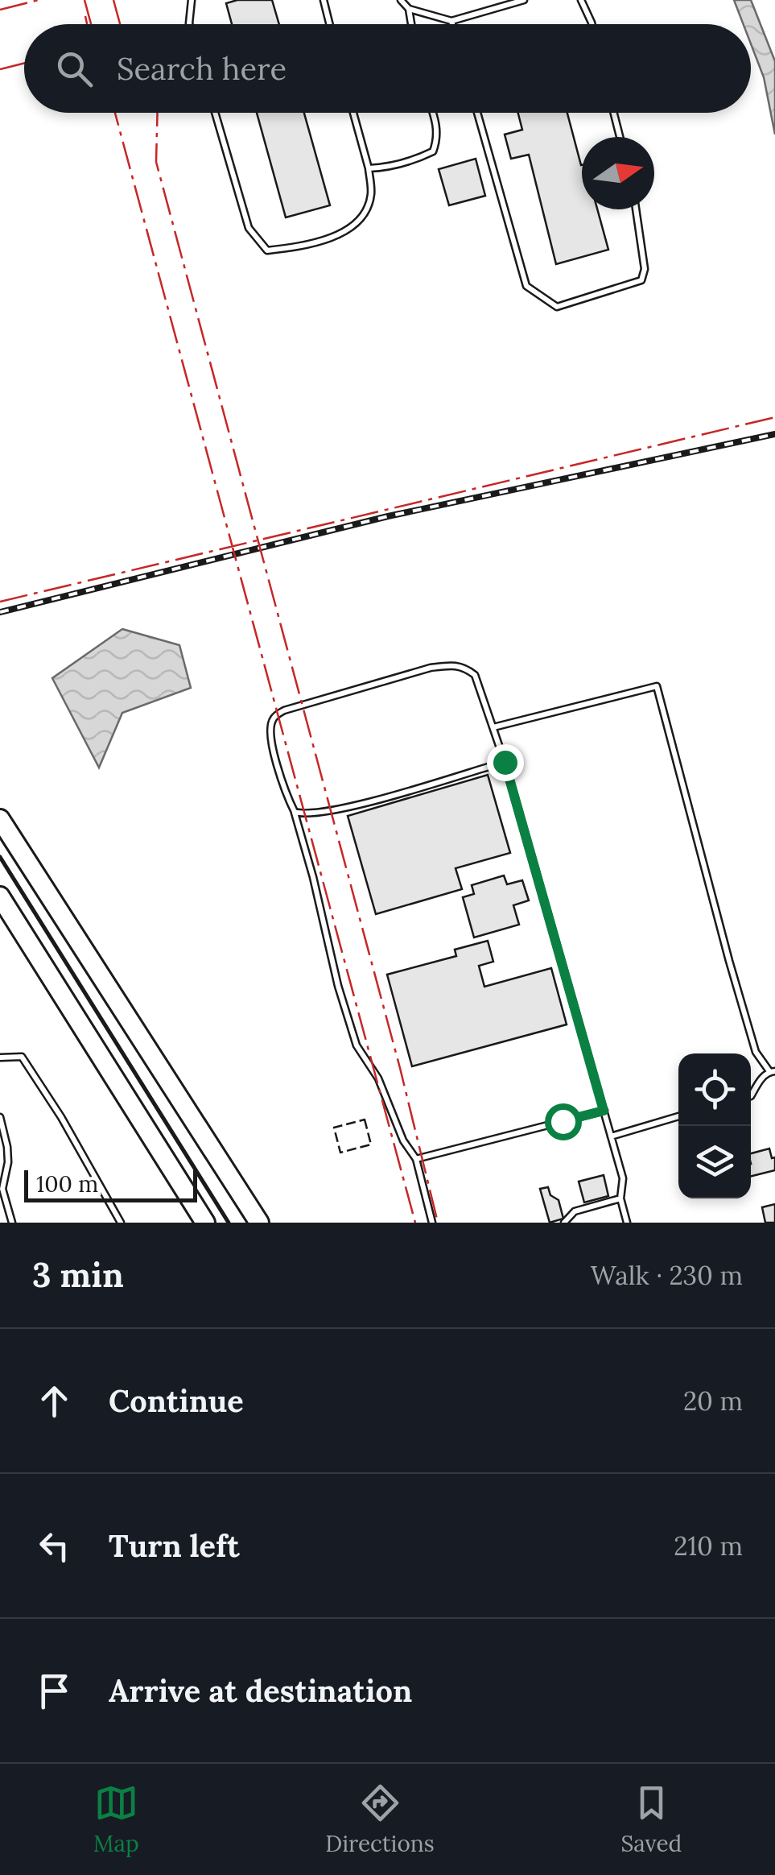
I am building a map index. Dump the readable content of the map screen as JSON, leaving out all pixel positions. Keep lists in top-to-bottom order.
{
  "scale_bar": "100 m",
  "north": "right",
  "page": {
    "search": "Search here",
    "scale": "100 m",
    "heading": ["3 min", "Walk · 230 m"],
    "list": [
      ["Continue", "20 m"],
      ["Turn left", "210 m"],
      "Arrive at destination"
    ],
    "nav": ["Map", "Directions", "Saved"]
  }
}
